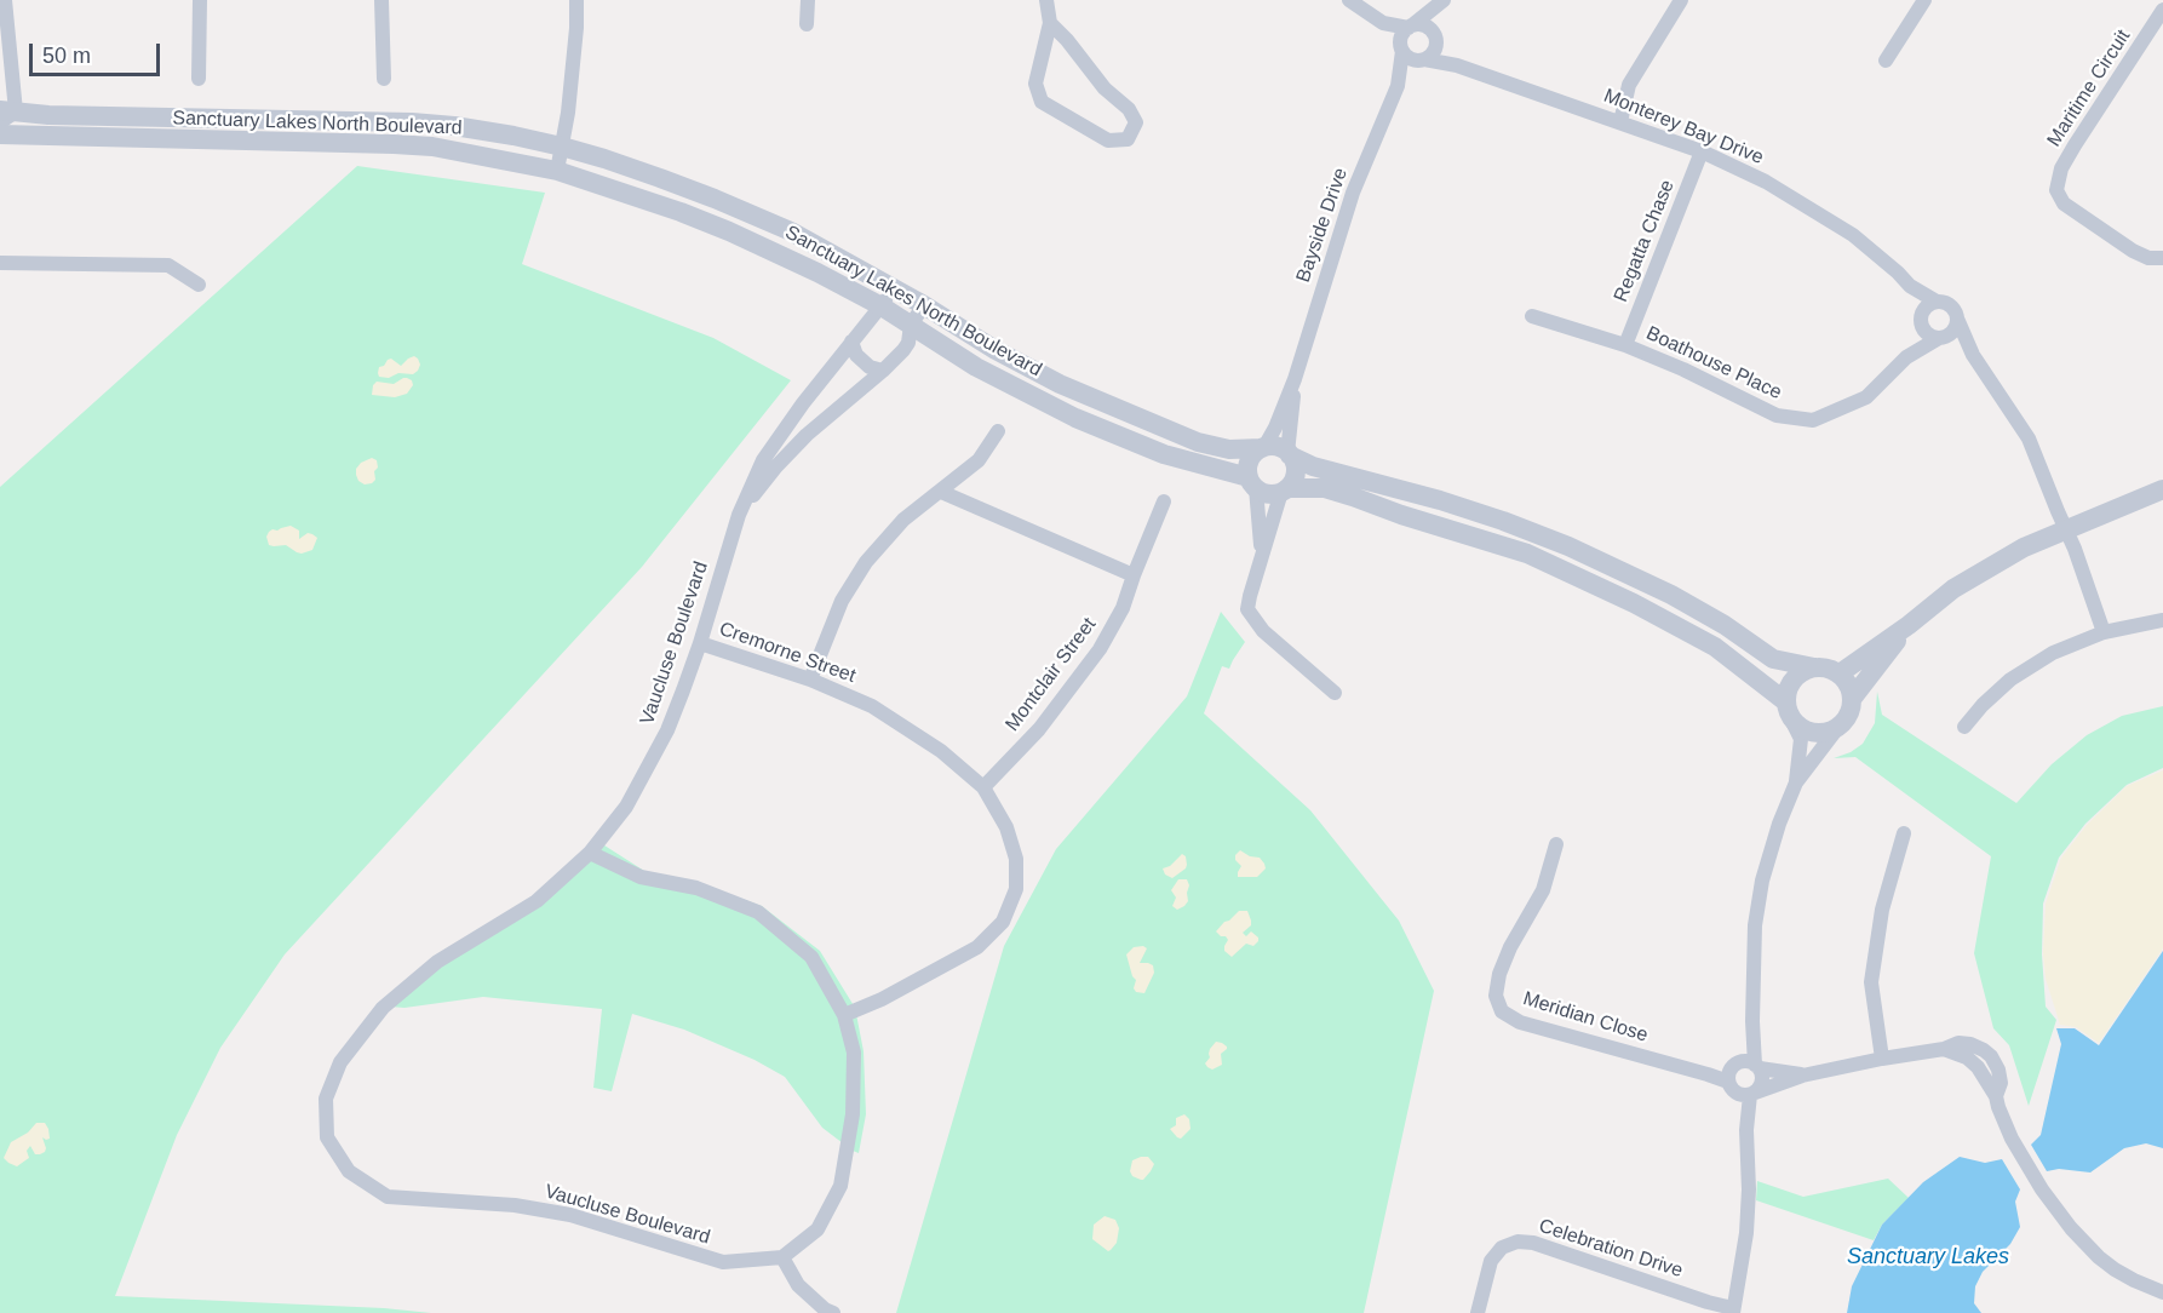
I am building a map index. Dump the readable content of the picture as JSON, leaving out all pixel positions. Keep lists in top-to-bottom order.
{
  "streets": {
    "street": [
      "Maritime Circuit",
      "Sanctuary Lakes North Boulevard",
      "Monterey Bay Drive",
      "Bayside Drive",
      "Regatta Chase",
      "Boathouse Place",
      "Vaucluse Boulevard",
      "Cremorne Street",
      "Montclair Street",
      "Meridian Close",
      "Celebration Drive"
    ]
  },
  "crossings": [
    ["Sanctuary Lakes North Boulevard", "Bayside Drive"],
    ["Sanctuary Lakes North Boulevard", "Vaucluse Boulevard"],
    ["Monterey Bay Drive", "Bayside Drive"],
    ["Monterey Bay Drive", "Regatta Chase"],
    ["Monterey Bay Drive", "Boathouse Place"],
    ["Regatta Chase", "Boathouse Place"],
    ["Vaucluse Boulevard", "Cremorne Street"],
    ["Cremorne Street", "Montclair Street"]
  ],
  "water": ["Sanctuary Lakes"],
  "scale_bar": "50 m"
}
